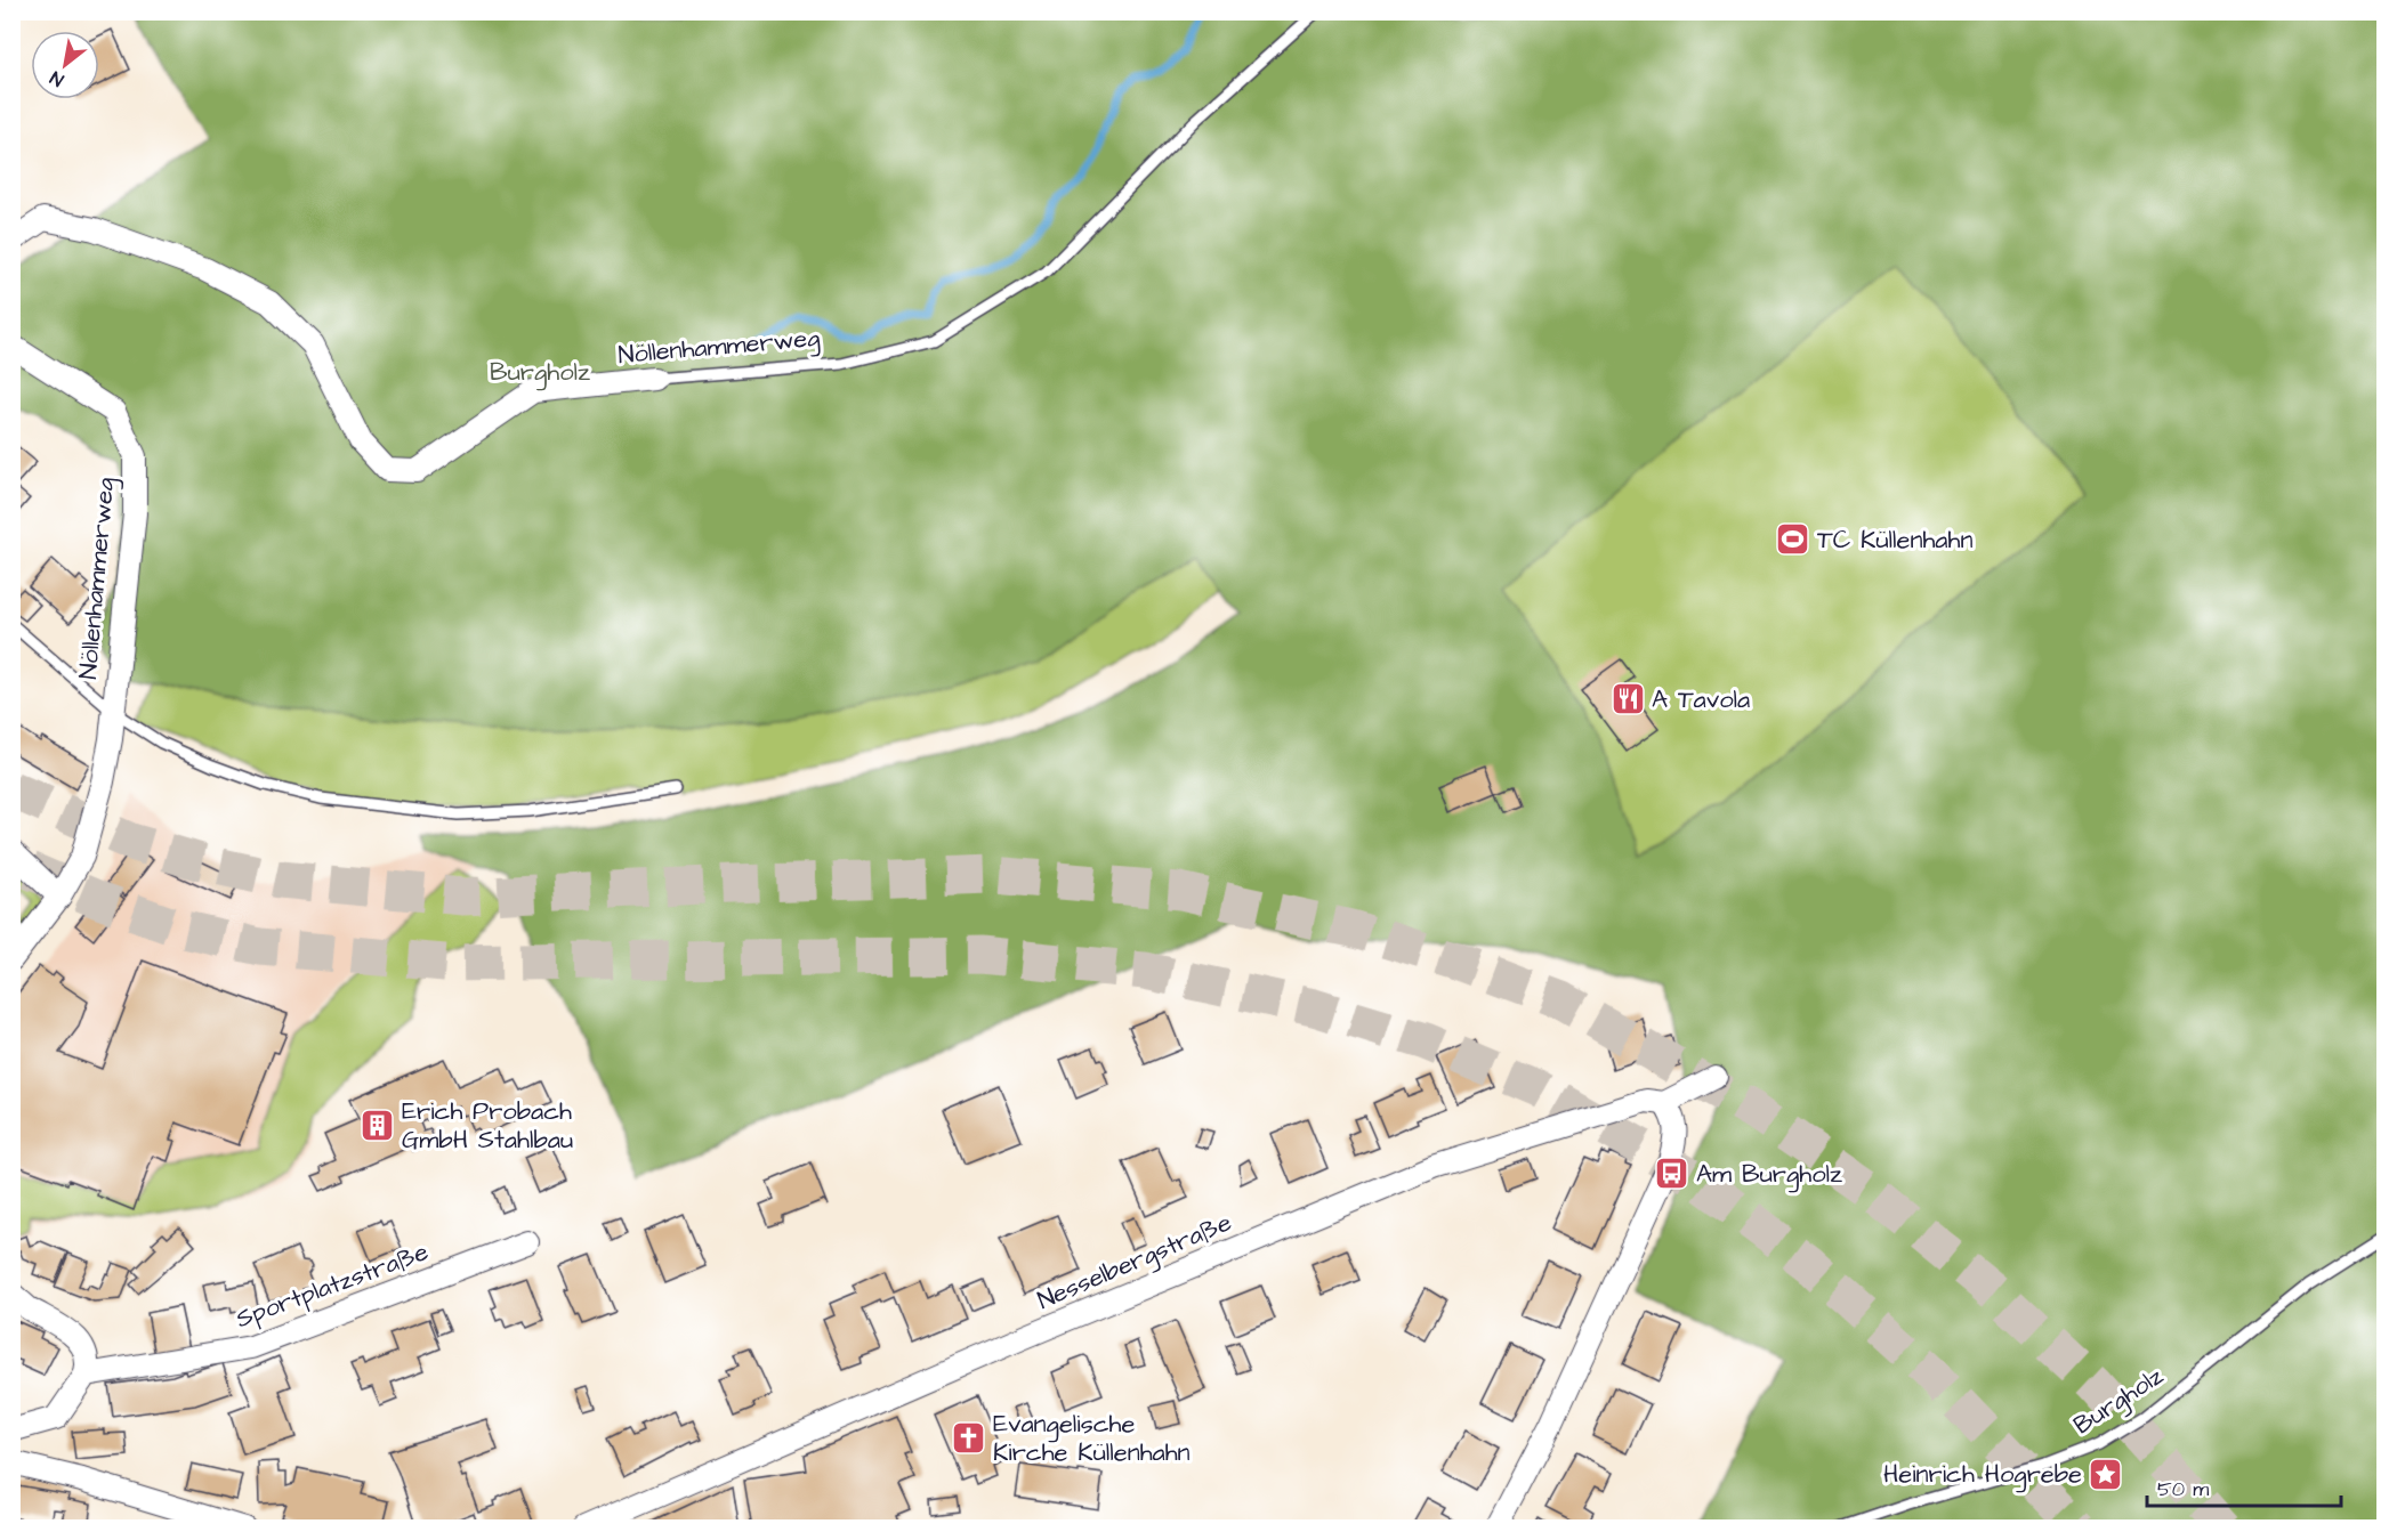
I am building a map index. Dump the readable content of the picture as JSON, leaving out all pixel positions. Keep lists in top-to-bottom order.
{
  "streets": {
    "street": ["Nöllenhammerweg", "Nesselbergstraße", "Sportplatzstraße"],
    "lane": ["Burgholz"]
  },
  "parks": ["Burgholz"],
  "places": {
    "sports": ["TC Küllenhahn"],
    "restaurant": ["A Tavola"],
    "building": ["Erich Probach GmbH Stahlbau"],
    "bus stop": ["Am Burgholz"],
    "church": ["Evangelische Kirche Küllenhahn"],
    "place": ["Heinrich Hogrebe"]
  },
  "scale_bar": "50 m",
  "north": "bottom left"
}
